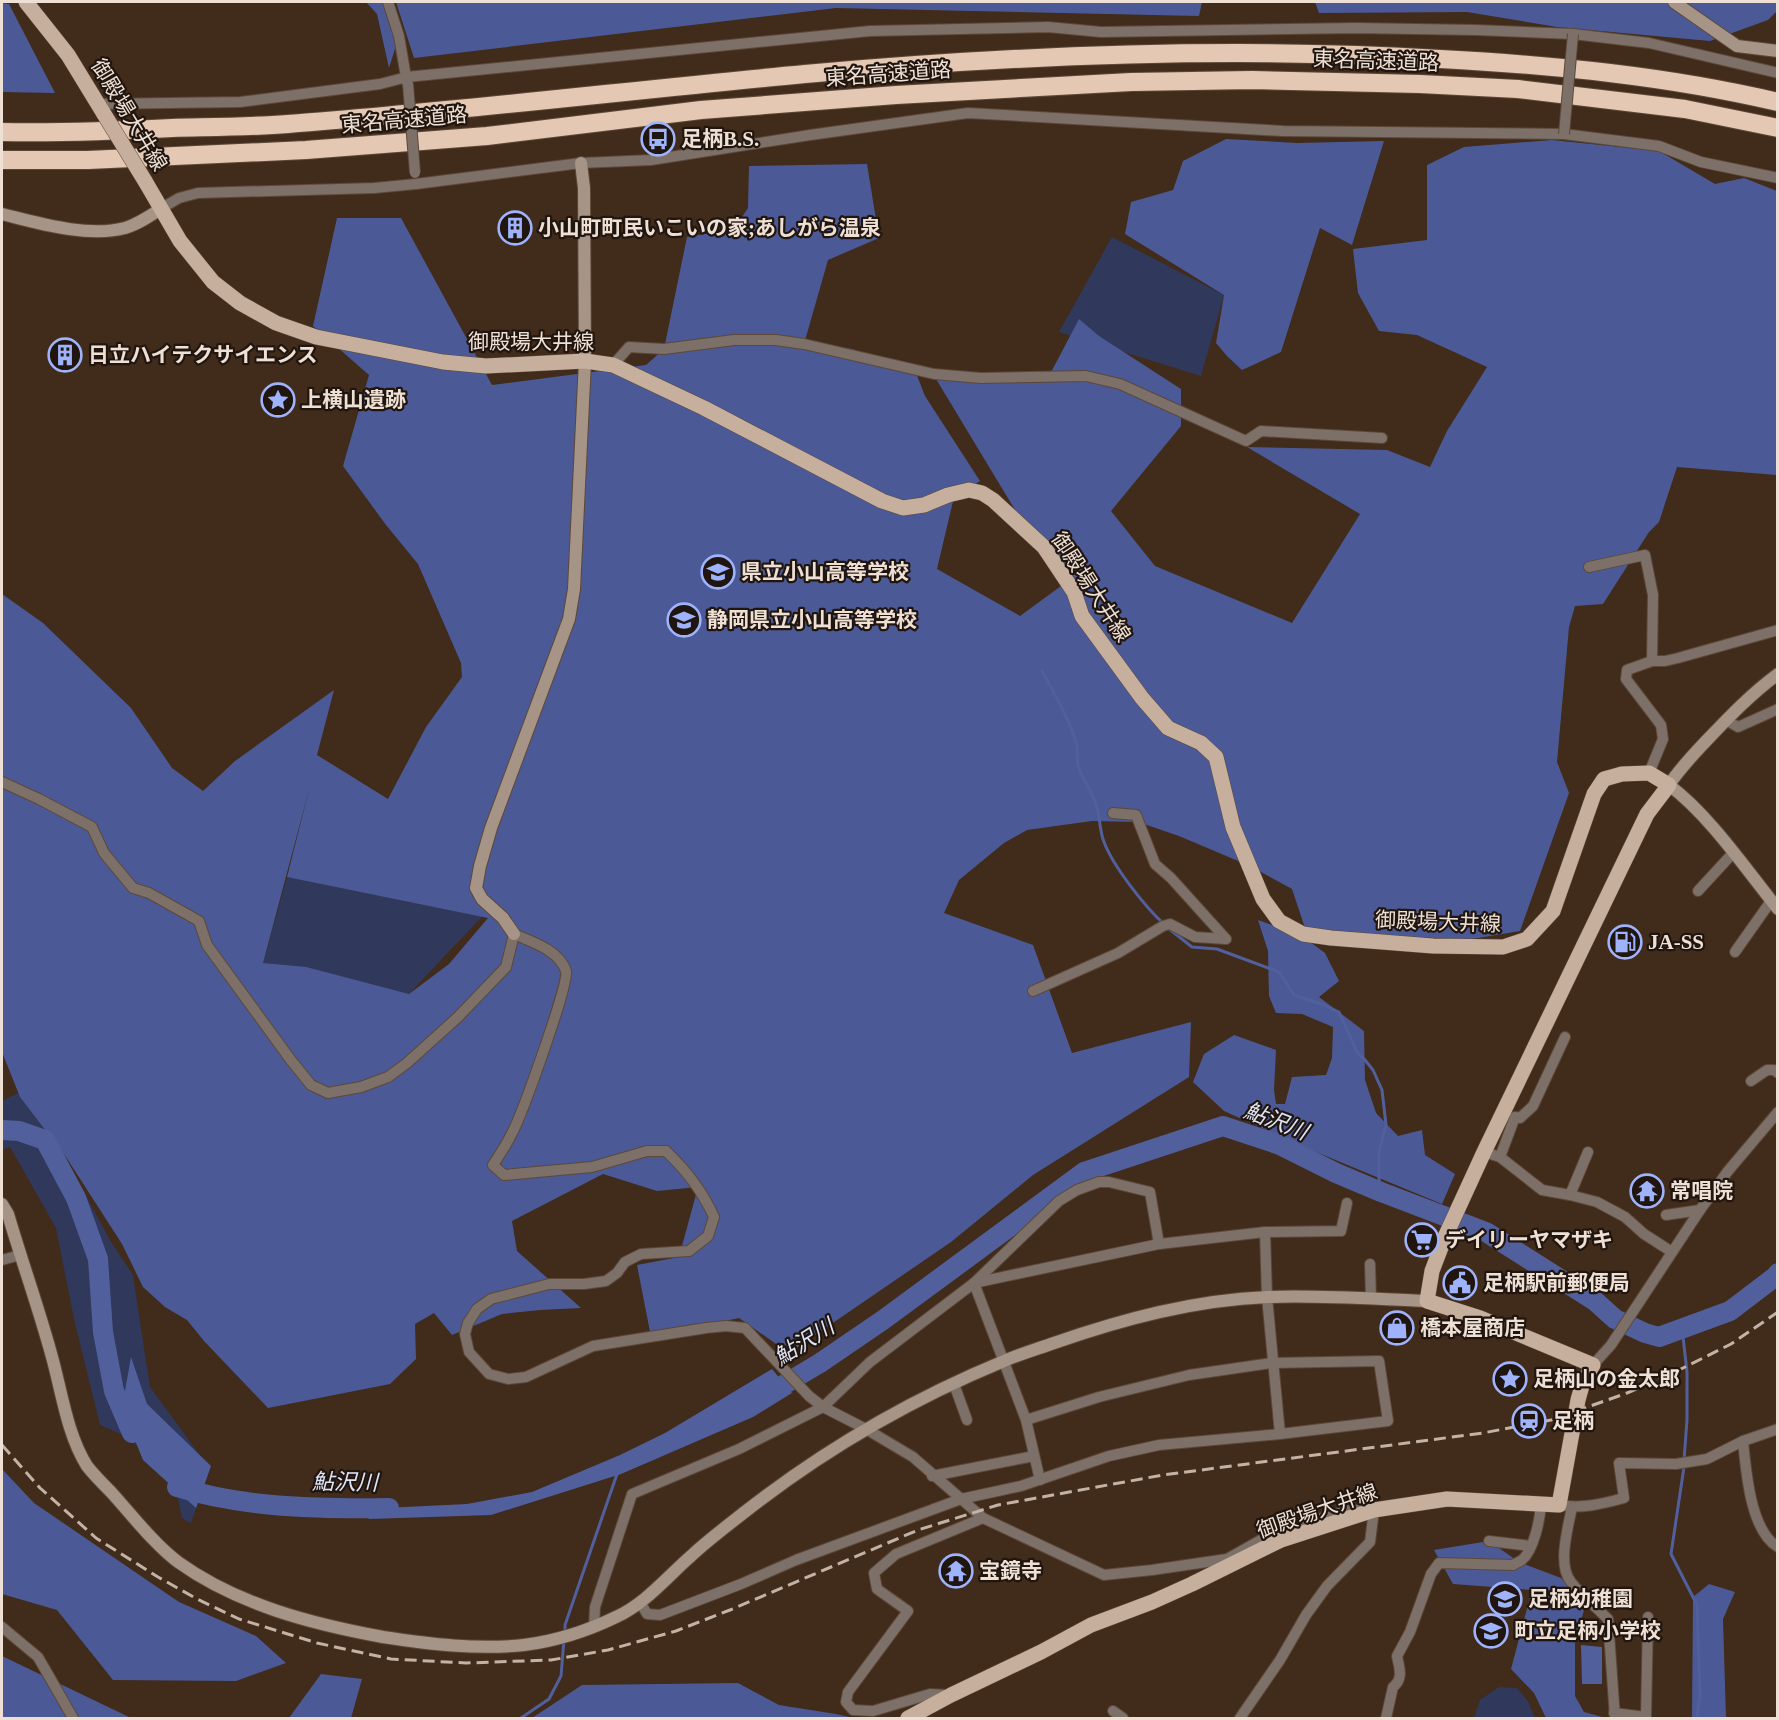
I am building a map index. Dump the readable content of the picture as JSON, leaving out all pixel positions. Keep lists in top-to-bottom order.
{
  "streets": {
    "highway": ["東名高速道路"],
    "main road": ["御殿場大井線"]
  },
  "water": ["鮎沢川"],
  "places": {
    "bus stop": ["足柄B.S."],
    "building": ["小山町町民いこいの家;あしがら温泉", "日立ハイテクサイエンス"],
    "place": ["上横山遺跡", "足柄山の金太郎"],
    "school or university": [
      "県立小山高等学校",
      "静岡県立小山高等学校",
      "足柄幼稚園",
      "町立足柄小学校"
    ],
    "fuel station": ["JA-SS"],
    "temple": ["常唱院", "宝鏡寺"],
    "supermarket": ["デイリーヤマザキ"],
    "public building": ["足柄駅前郵便局"],
    "shop": ["橋本屋商店"],
    "station": ["足柄"]
  }
}
